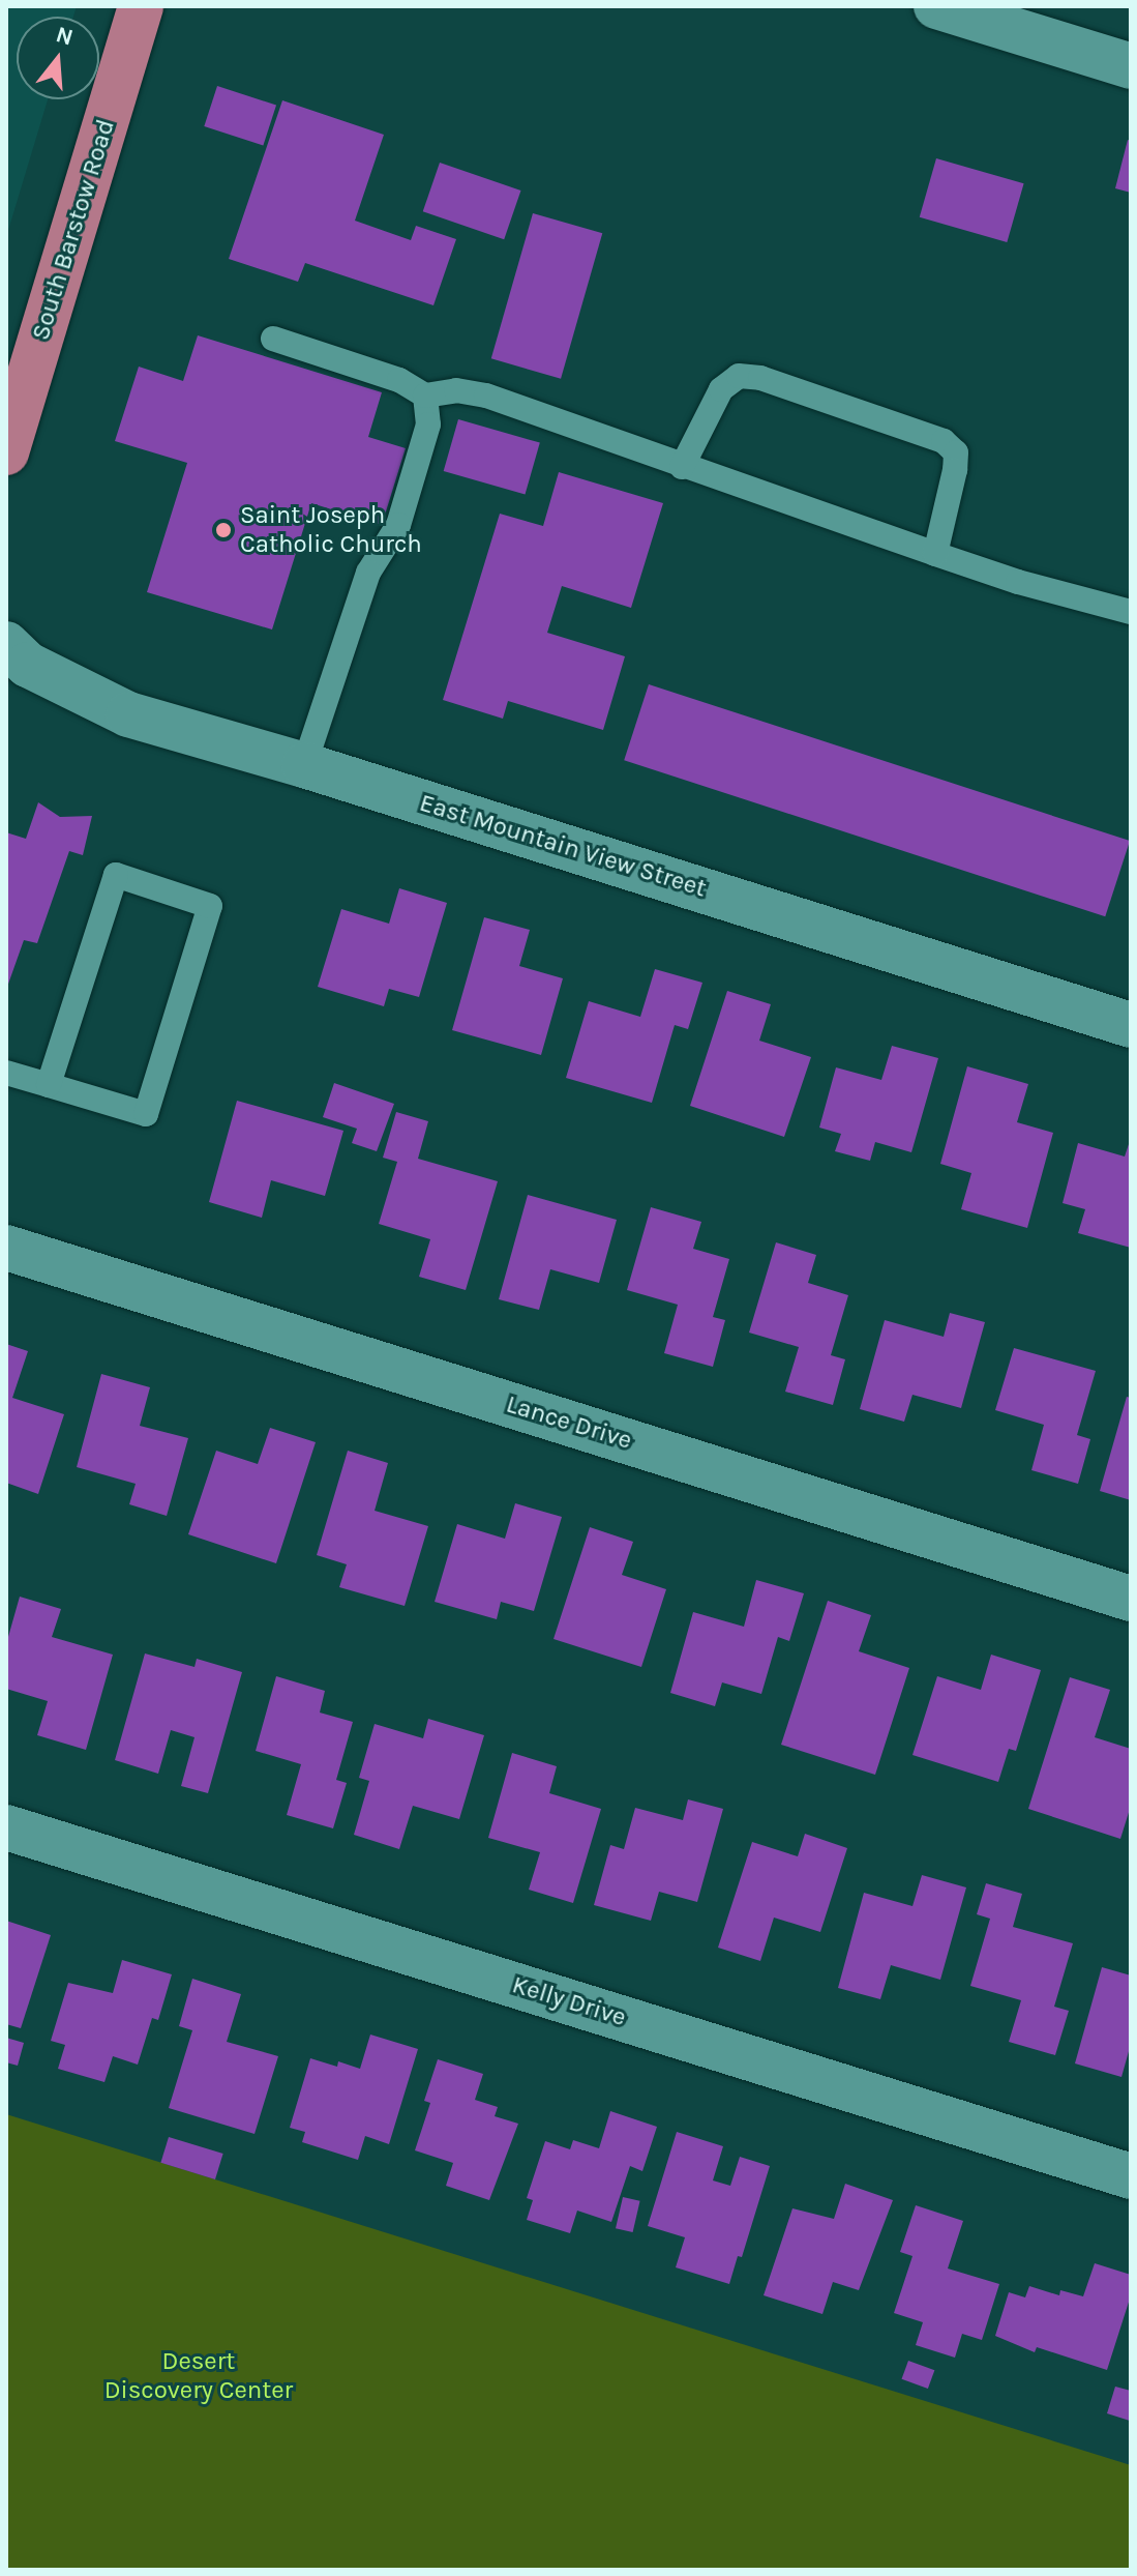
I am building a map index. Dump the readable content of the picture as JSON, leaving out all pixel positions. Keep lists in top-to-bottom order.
{
  "streets": {
    "main road": ["South Barstow Road"],
    "street": ["East Mountain View Street", "Lance Drive", "Kelly Drive"]
  },
  "parks": ["Desert Discovery Center"],
  "places": ["Saint Joseph Catholic Church"],
  "north": "top"
}
